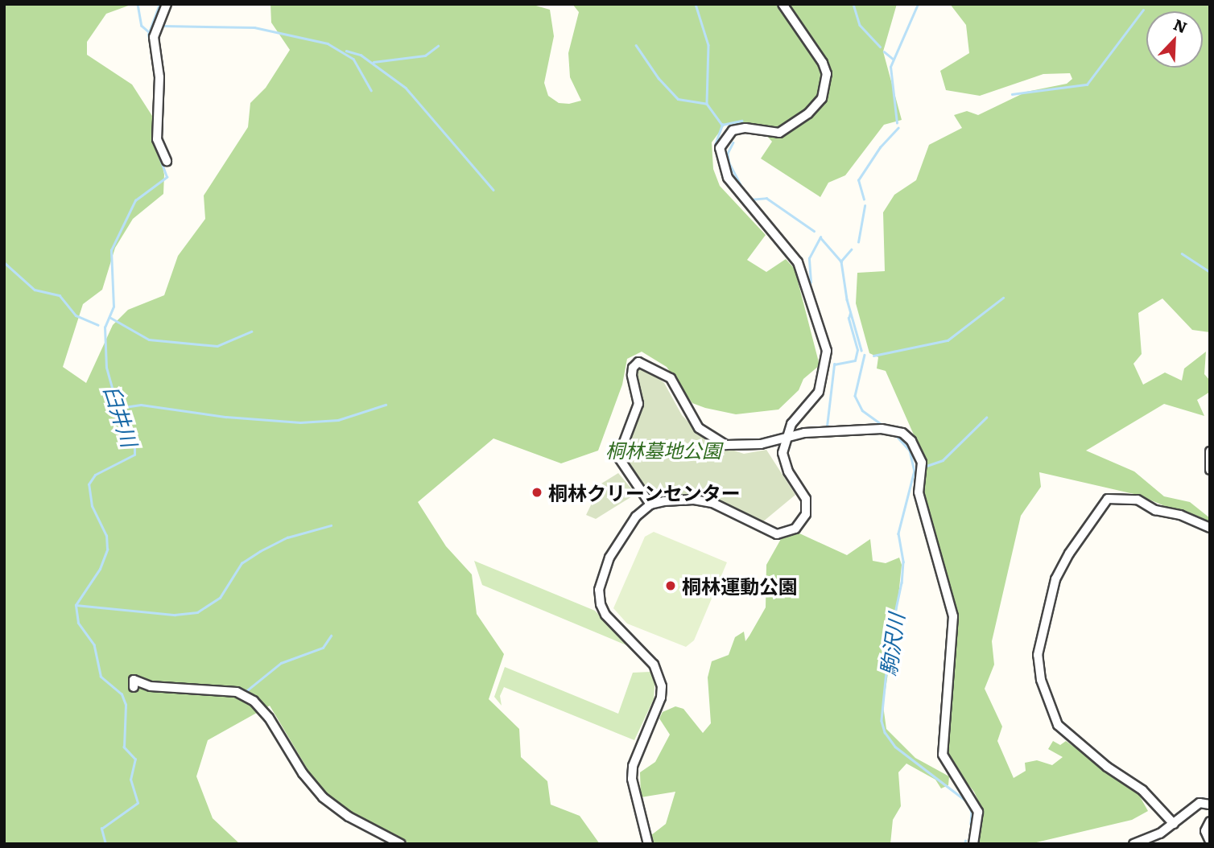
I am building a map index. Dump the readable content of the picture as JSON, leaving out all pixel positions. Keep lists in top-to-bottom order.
{
  "water": ["臼井川", "駒沢川"],
  "parks": ["桐林墓地公園"],
  "places": ["桐林クリーンセンター", "桐林運動公園"],
  "north": "top right"
}
